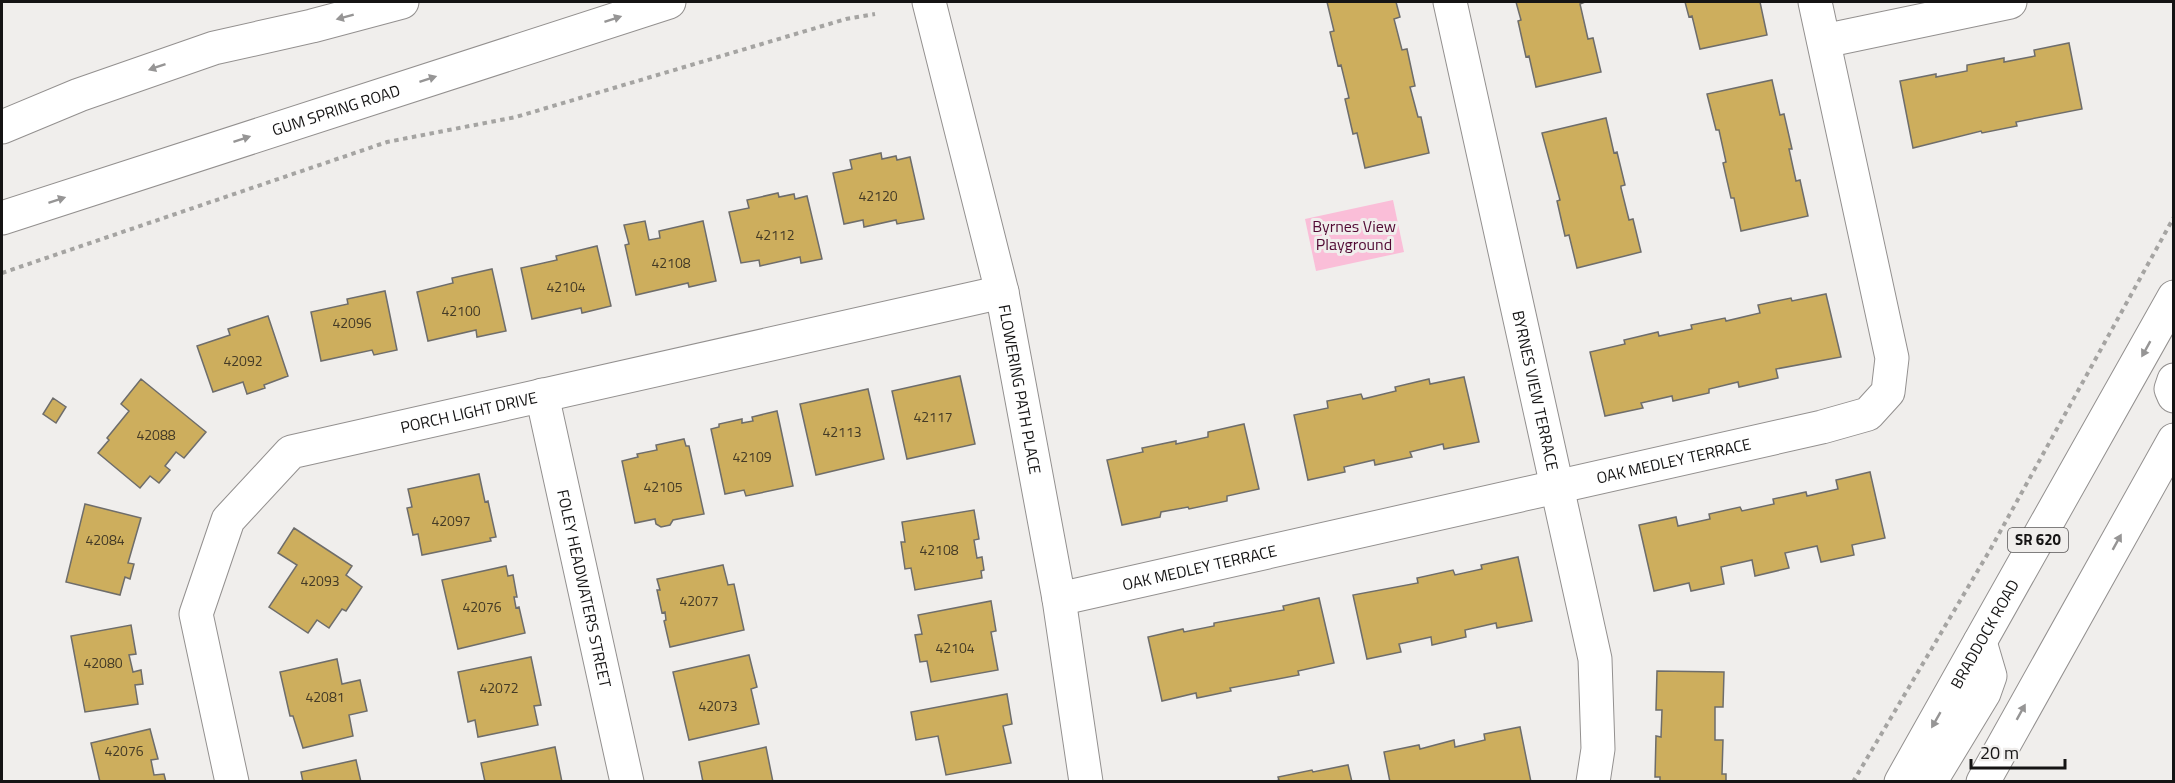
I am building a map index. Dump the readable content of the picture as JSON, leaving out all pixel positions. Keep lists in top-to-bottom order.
{
  "streets": {
    "street": [
      "GUM SPRING ROAD",
      "FLOWERING PATH PLACE",
      "BYRNES VIEW TERRACE",
      "PORCH LIGHT DRIVE",
      "OAK MEDLEY TERRACE",
      "SR 620",
      "FOLEY HEADWATERS STREET",
      "BRADDOCK ROAD"
    ]
  },
  "crossings": [
    ["FLOWERING PATH PLACE", "PORCH LIGHT DRIVE"],
    ["FLOWERING PATH PLACE", "OAK MEDLEY TERRACE"],
    ["BYRNES VIEW TERRACE", "OAK MEDLEY TERRACE"],
    ["PORCH LIGHT DRIVE", "FOLEY HEADWATERS STREET"]
  ],
  "parks": ["Byrnes View Playground"],
  "house_numbers": [
    "42120",
    "42112",
    "42108",
    "42104",
    "42100",
    "42096",
    "42092",
    "42117",
    "42113",
    "42088",
    "42109",
    "42105",
    "42097",
    "42084",
    "42108",
    "42093",
    "42077",
    "42076",
    "42104",
    "42080",
    "42072",
    "42081",
    "42073",
    "42076"
  ],
  "scale_bar": "20 m"
}
